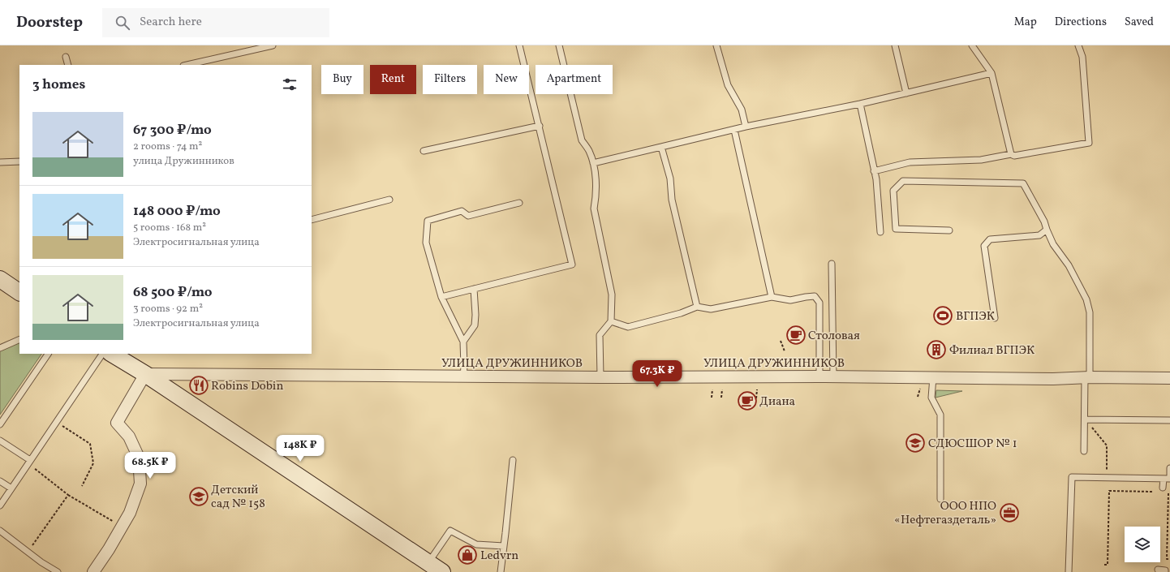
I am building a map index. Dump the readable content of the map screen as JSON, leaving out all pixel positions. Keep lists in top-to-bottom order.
{
  "streets": {
    "street": ["УЛИЦА ДРУЖИННИКОВ"]
  },
  "places": {
    "sports": ["ВГПЭК"],
    "cafe": ["Столовая", "Диана"],
    "building": ["Филиал ВГПЭК"],
    "restaurant": ["Robins Dobin"],
    "school or university": ["СДЮСШОР № 1", "Детский сад № 158"],
    "office": ["ООО НПО «Нефтегаздеталь»"],
    "shop": ["Ledvrn"]
  },
  "page": {
    "header": "Doorstep",
    "search": "Search here",
    "nav": ["Map", "Directions", "Saved"],
    "chip": [
      "Buy",
      "Rent",
      "Filters",
      "New",
      "Apartment"
    ],
    "heading": "3 homes",
    "list": [
      {
        "name": "67 300 ₽/mo",
        "note": "2 rooms · 74 m² · улица Дружинников"
      },
      {
        "name": "148 000 ₽/mo",
        "note": "5 rooms · 168 m² · Электросигнальная улица"
      },
      {
        "name": "68 500 ₽/mo",
        "note": "3 rooms · 92 m² · Электросигнальная улица"
      }
    ],
    "price": ["67.3K ₽", "148K ₽", "68.5K ₽"]
  }
}
